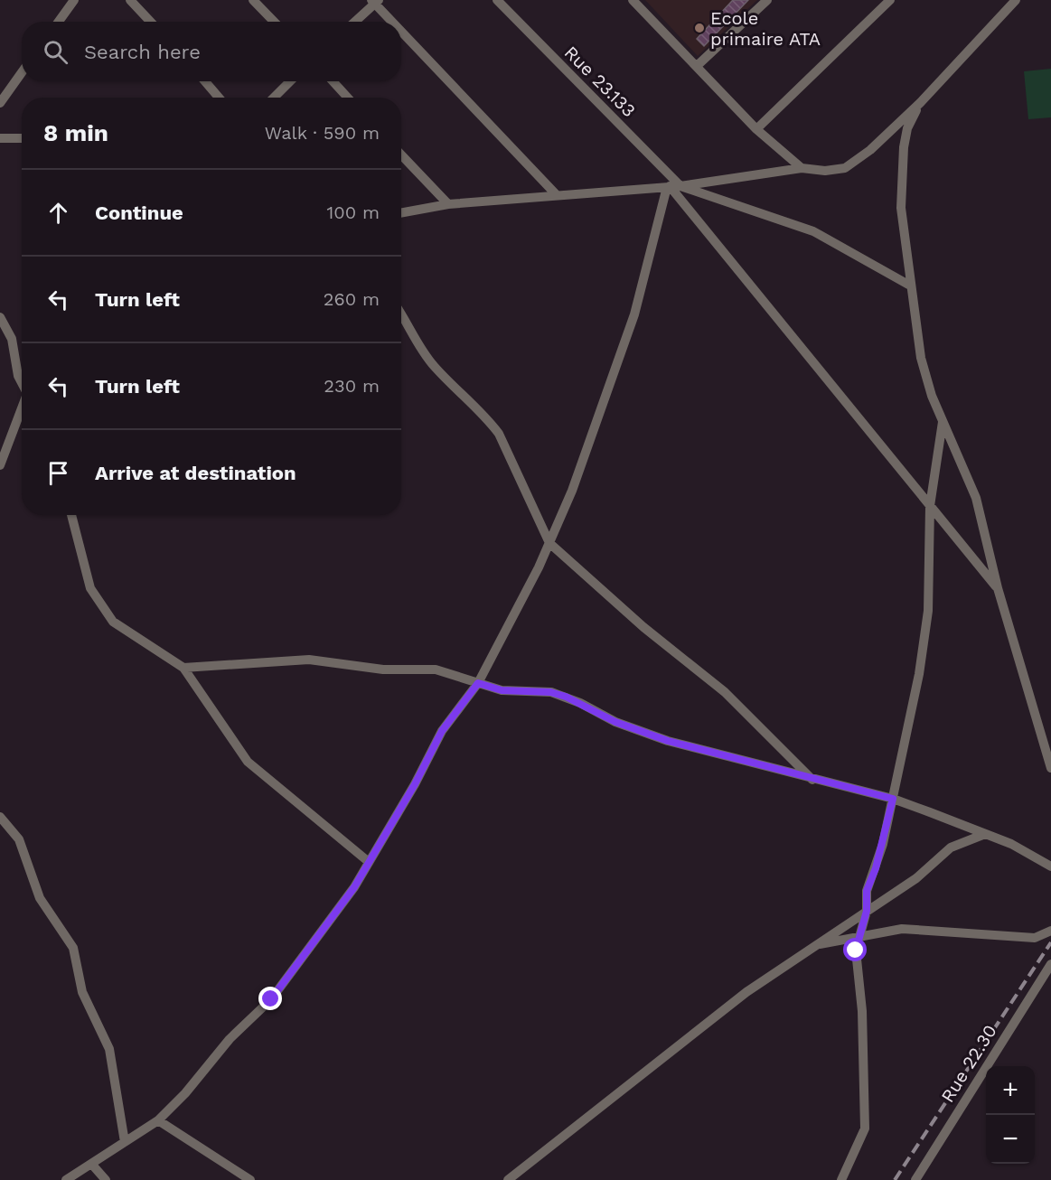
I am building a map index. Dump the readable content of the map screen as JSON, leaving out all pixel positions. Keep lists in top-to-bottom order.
{
  "streets": {
    "street": ["Rue 23.133", "Rue 22.30"]
  },
  "places": ["Ecole primaire ATA"],
  "page": {
    "search": "Search here",
    "heading": ["8 min", "Walk · 590 m"],
    "list": [
      ["Continue", "100 m"],
      ["Turn left", "260 m"],
      ["Turn left", "230 m"],
      "Arrive at destination"
    ],
    "map_buttons": ["+", "−"]
  }
}
